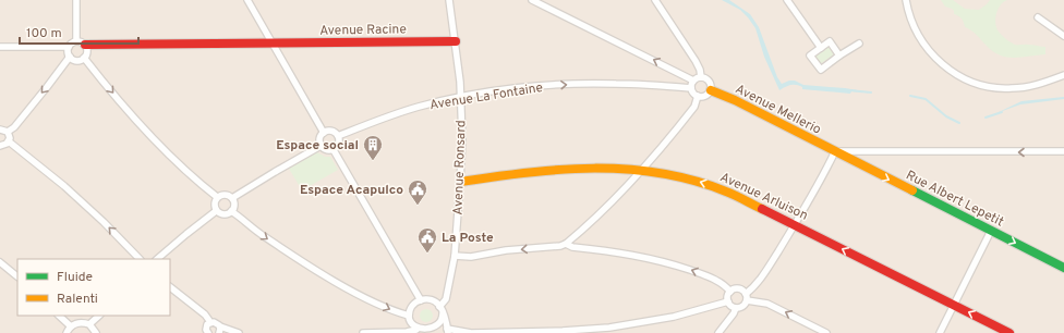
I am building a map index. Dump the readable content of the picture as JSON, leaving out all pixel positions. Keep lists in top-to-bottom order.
{
  "streets": {
    "street": [
      "Avenue Racine",
      "Avenue La Fontaine",
      "Avenue Mellerio",
      "Avenue Ronsard",
      "Avenue Arluison",
      "Rue Albert Lepetit"
    ]
  },
  "crossings": [
    ["Avenue Racine", "Avenue Ronsard"],
    ["Avenue La Fontaine", "Avenue Mellerio"],
    ["Avenue La Fontaine", "Avenue Ronsard"],
    ["Avenue Mellerio", "Rue Albert Lepetit"],
    ["Avenue Ronsard", "Avenue Arluison"]
  ],
  "one_way": ["Avenue La Fontaine", "Avenue Arluison", "Rue Albert Lepetit"],
  "places": {
    "building": ["Espace social"],
    "public building": ["Espace Acapulco", "La Poste"]
  },
  "legend": ["Fluide", "Ralenti"],
  "scale_bar": "100 m"
}
